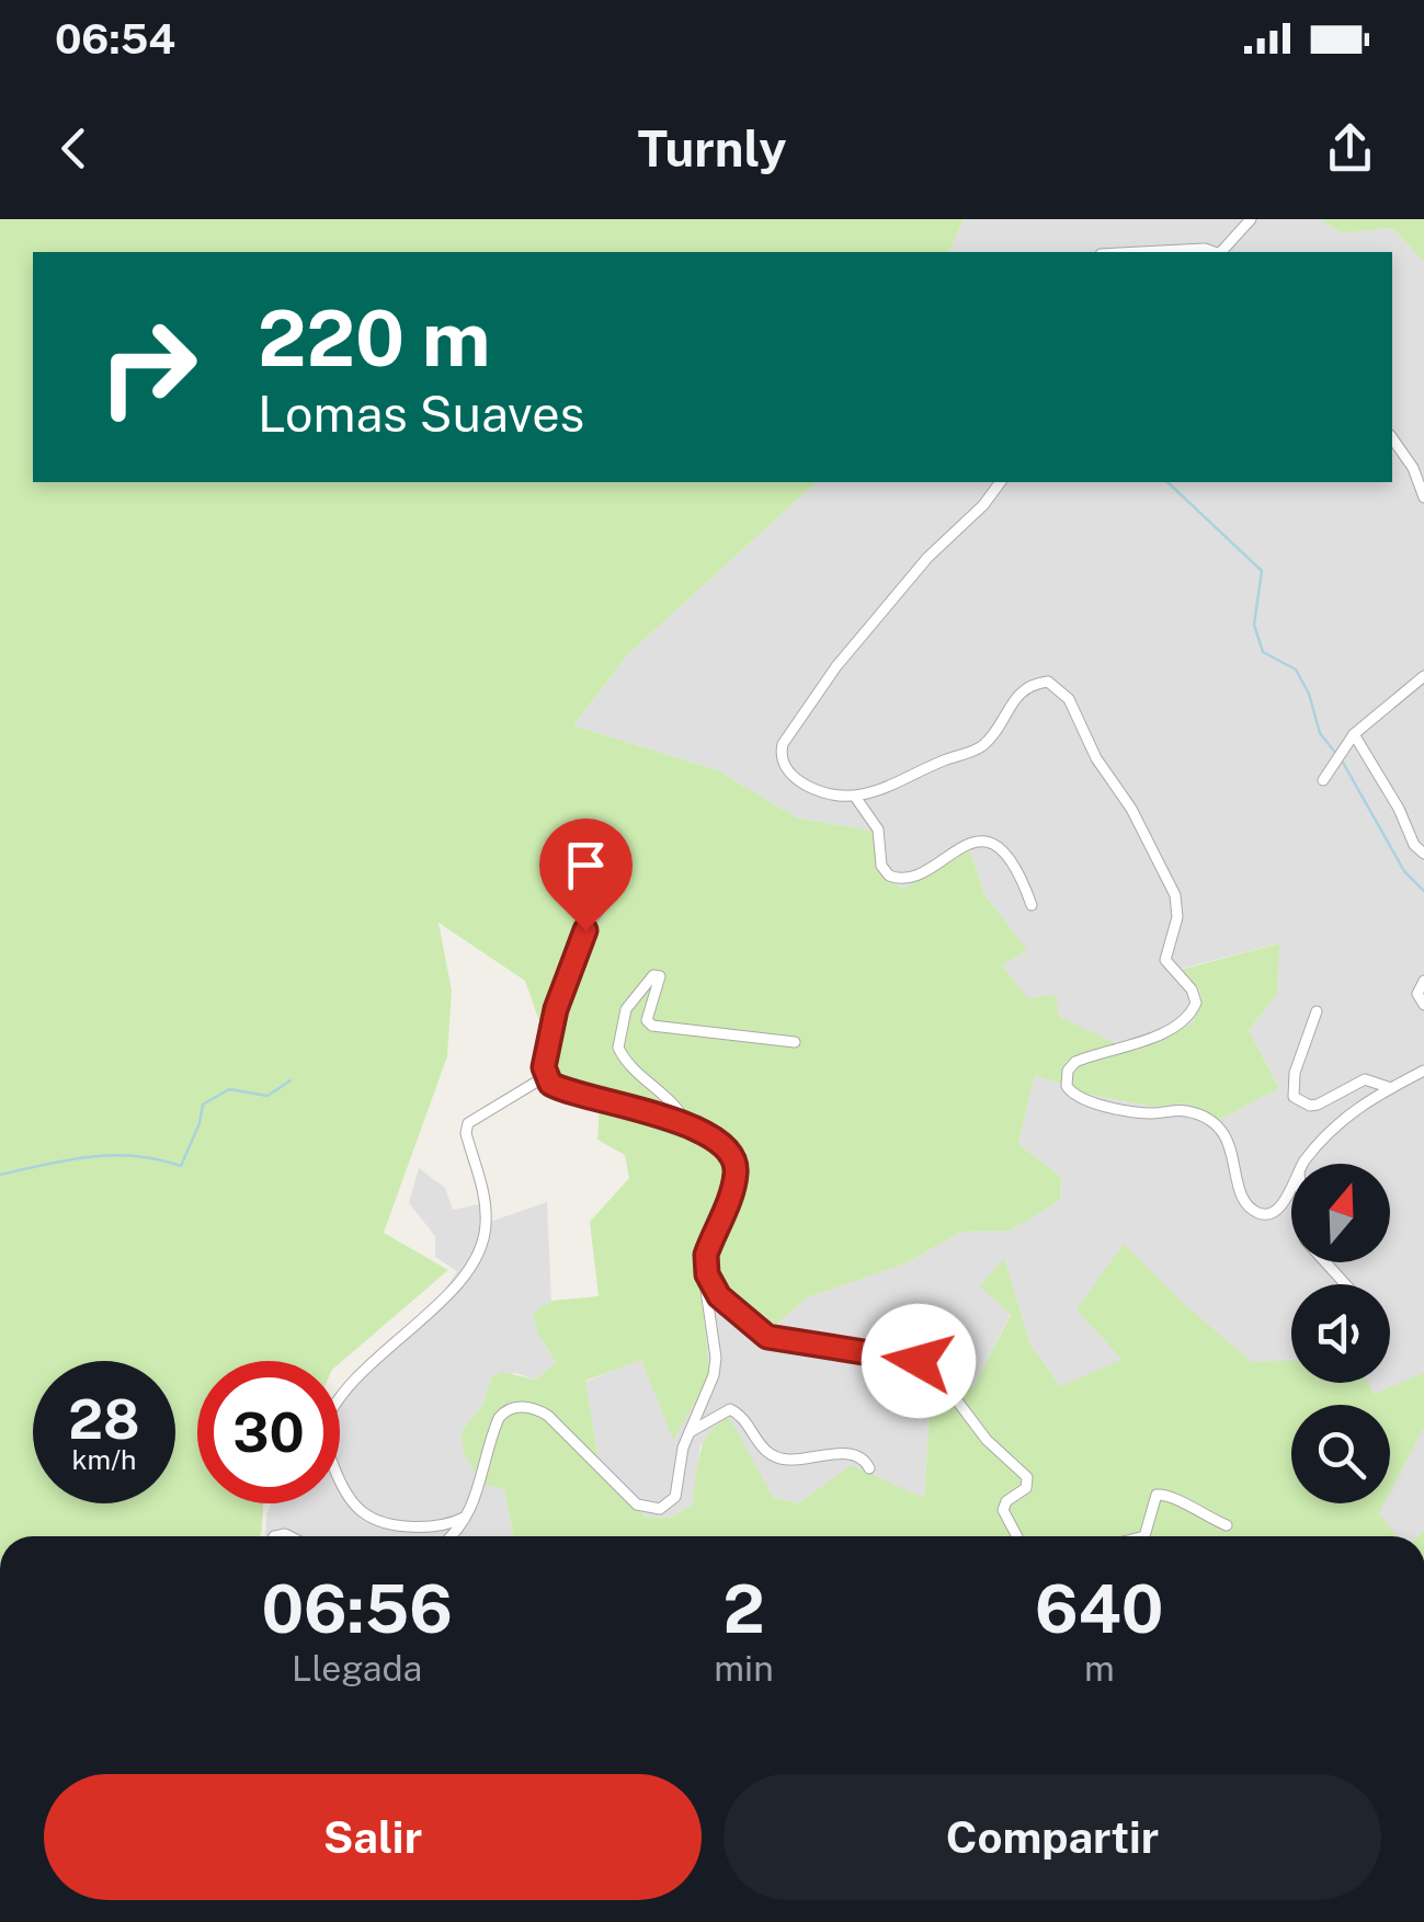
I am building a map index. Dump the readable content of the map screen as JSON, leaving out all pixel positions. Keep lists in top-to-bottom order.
{
  "north": "top",
  "page": {
    "status": "06:54",
    "header": "Turnly",
    "turn": ["220 m", "Lomas Suaves"],
    "speed": "28 km/h",
    "limit": "30",
    "eta": [
      "06:56",
      "Llegada",
      "2",
      "min",
      "640",
      "m"
    ],
    "buttons": ["Salir", "Compartir"]
  }
}
